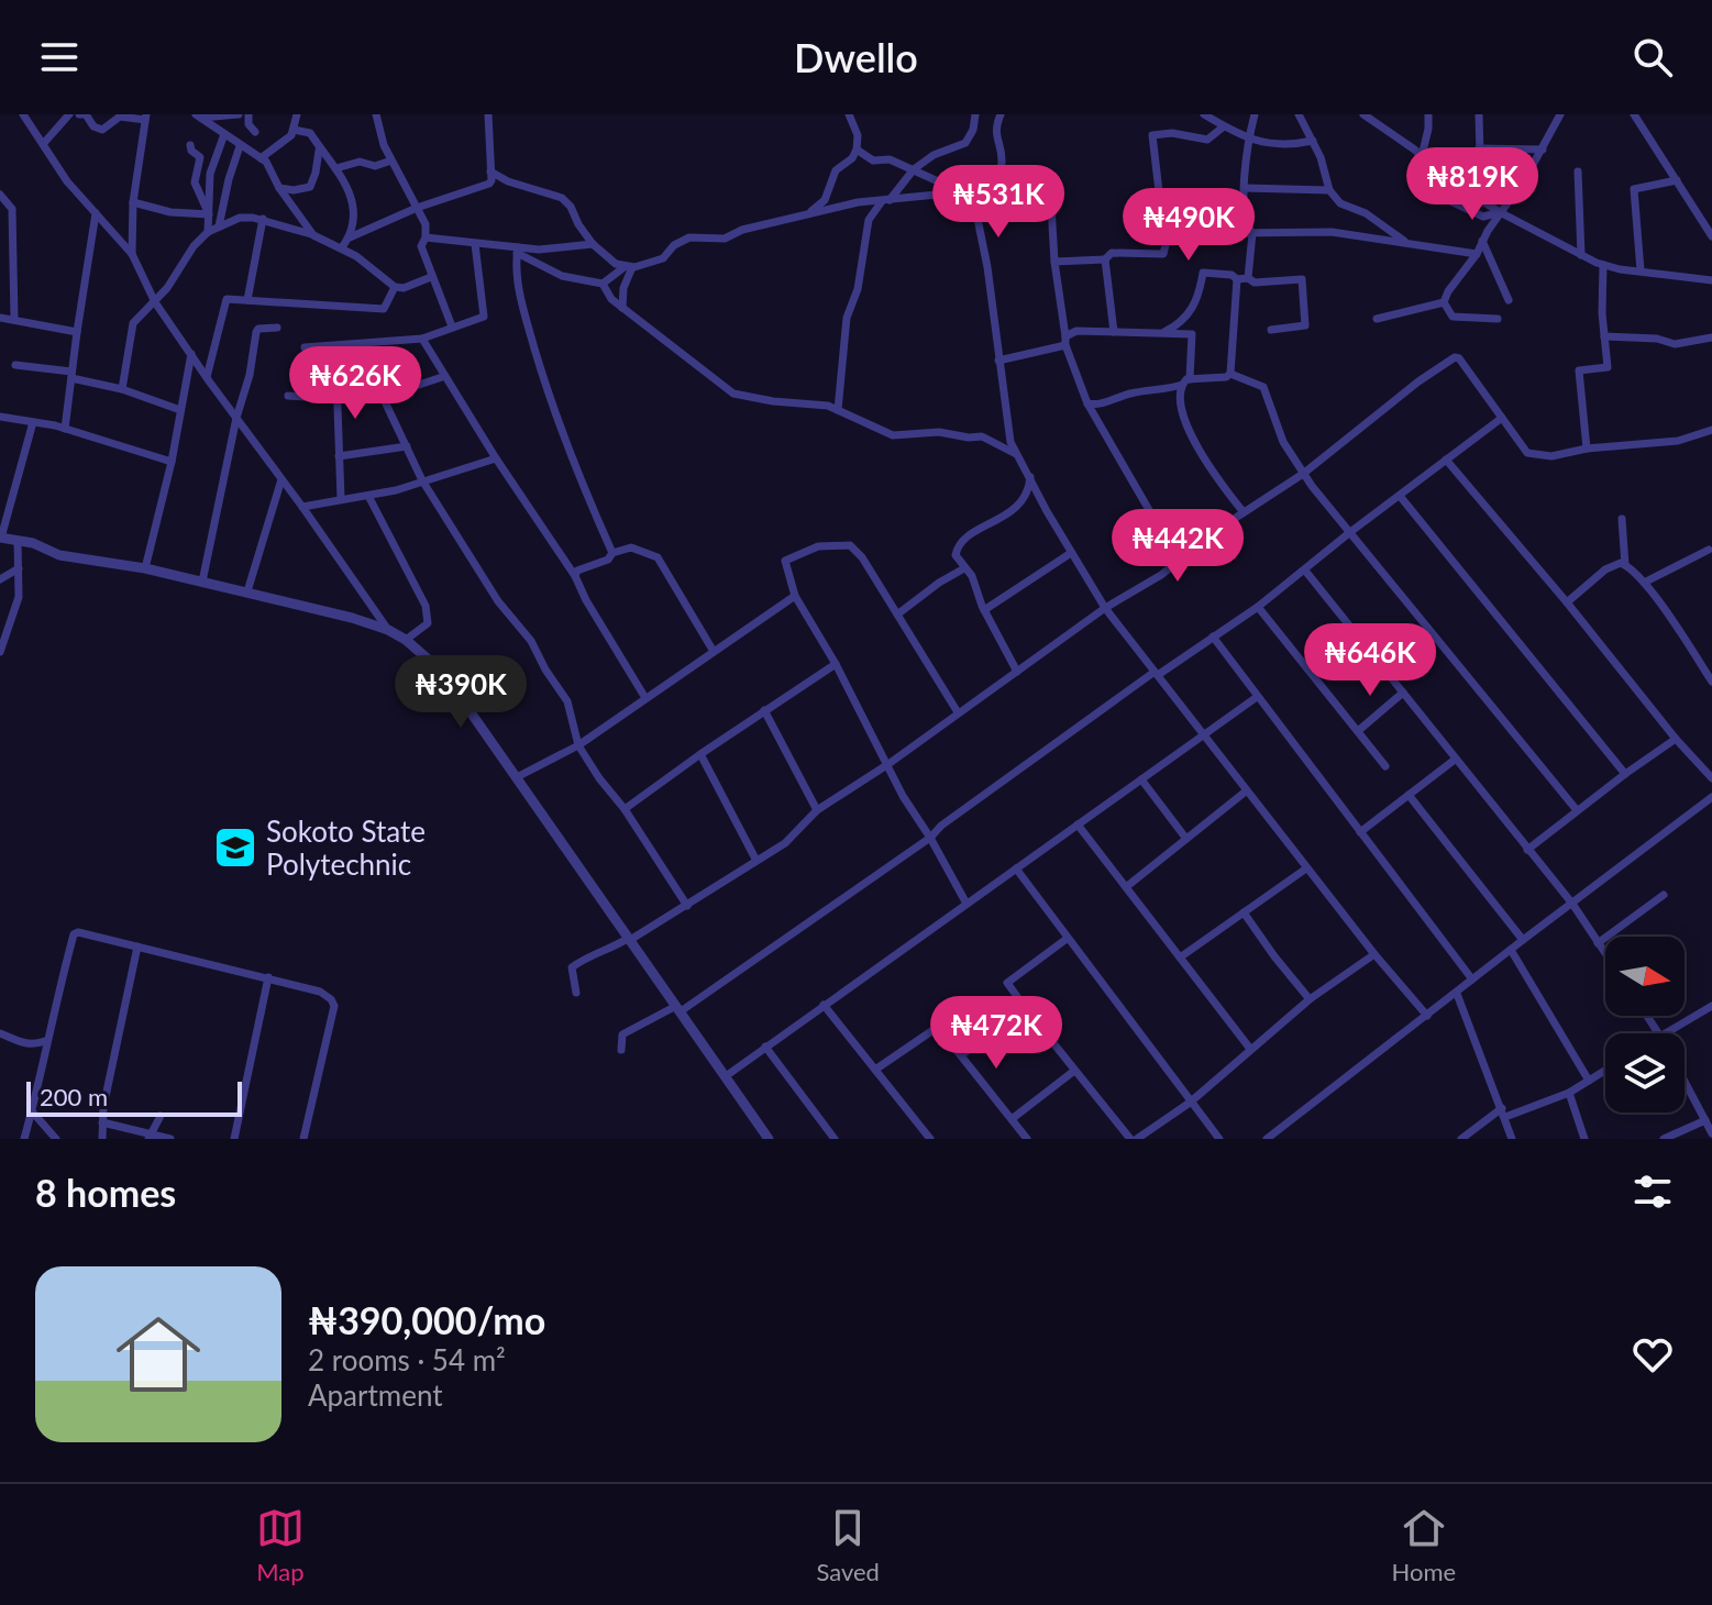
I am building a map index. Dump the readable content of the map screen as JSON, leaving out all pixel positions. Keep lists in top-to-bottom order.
{
  "places": {
    "school or university": ["Sokoto State Polytechnic"]
  },
  "scale_bar": "200 m",
  "north": "right",
  "page": {
    "header": "Dwello",
    "price": [
      "₦819K",
      "₦531K",
      "₦490K",
      "₦626K",
      "₦442K",
      "₦646K",
      "₦390K",
      "₦472K"
    ],
    "scale": "200 m",
    "heading": "8 homes",
    "list": [
      {
        "name": "₦390,000/mo",
        "note": "2 rooms · 54 m² · Apartment"
      }
    ],
    "tabs": ["Map", "Saved", "Home"]
  }
}
